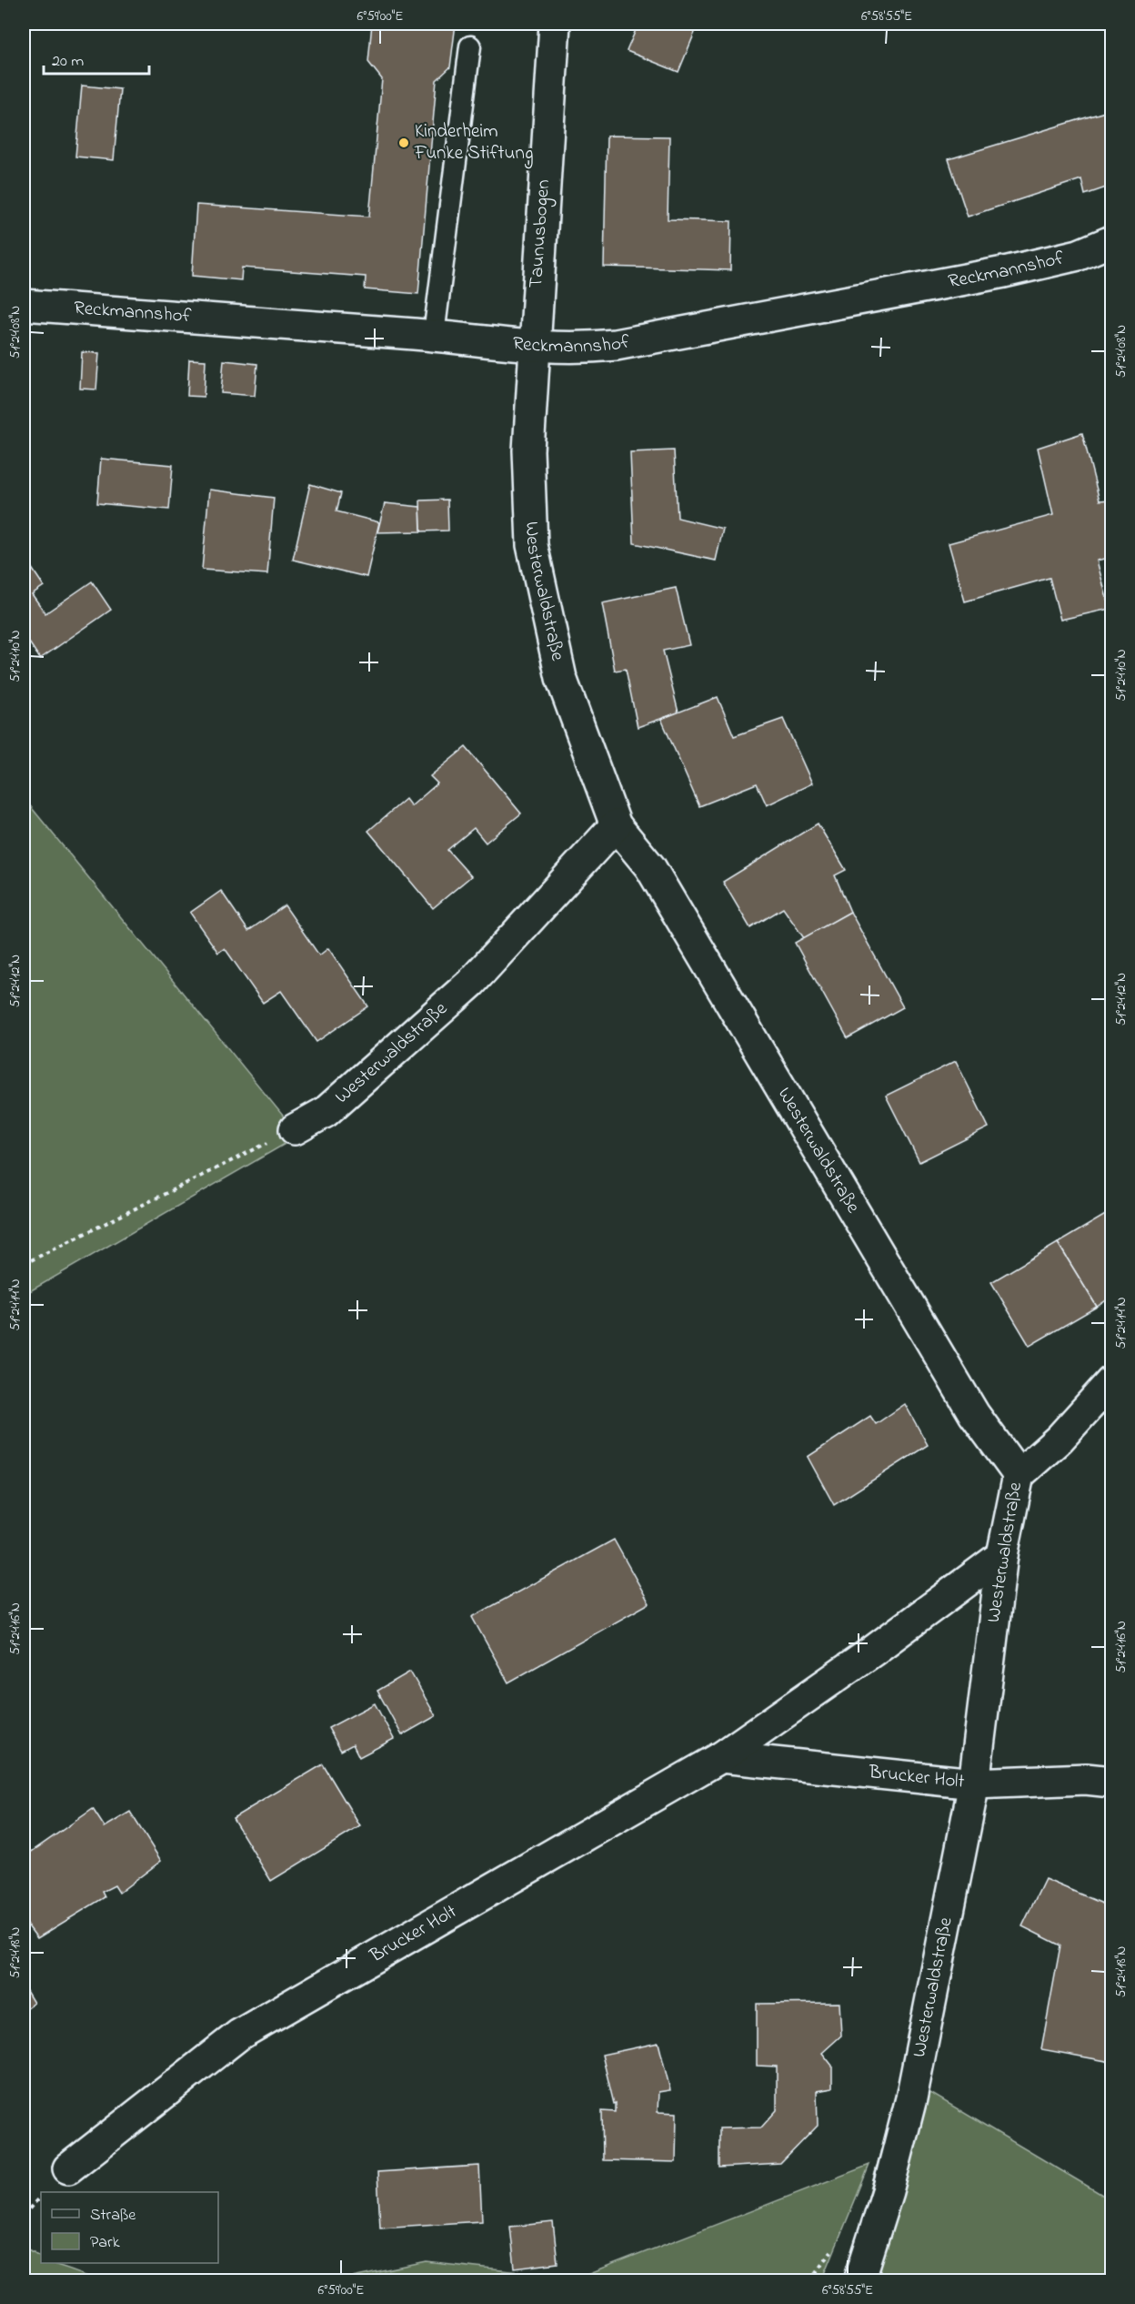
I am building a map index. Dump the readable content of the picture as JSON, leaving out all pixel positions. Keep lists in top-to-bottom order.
{
  "streets": {
    "street": [
      "Taunusbogen",
      "Reckmannshof",
      "Westerwaldstraße",
      "Brucker Holt"
    ]
  },
  "crossings": [
    ["Taunusbogen", "Reckmannshof"],
    ["Taunusbogen", "Westerwaldstraße"],
    ["Reckmannshof", "Westerwaldstraße"],
    ["Westerwaldstraße", "Brucker Holt"]
  ],
  "places": ["Kinderheim Funke Stiftung"],
  "legend": ["Straße", "Park"],
  "scale_bar": "20 m",
  "coordinates": [
    "6°59'00\"E",
    "6°58'55\"E",
    "51°24'08\"N",
    "51°24'10\"N",
    "51°24'12\"N",
    "51°24'14\"N",
    "51°24'16\"N",
    "51°24'18\"N"
  ]
}
